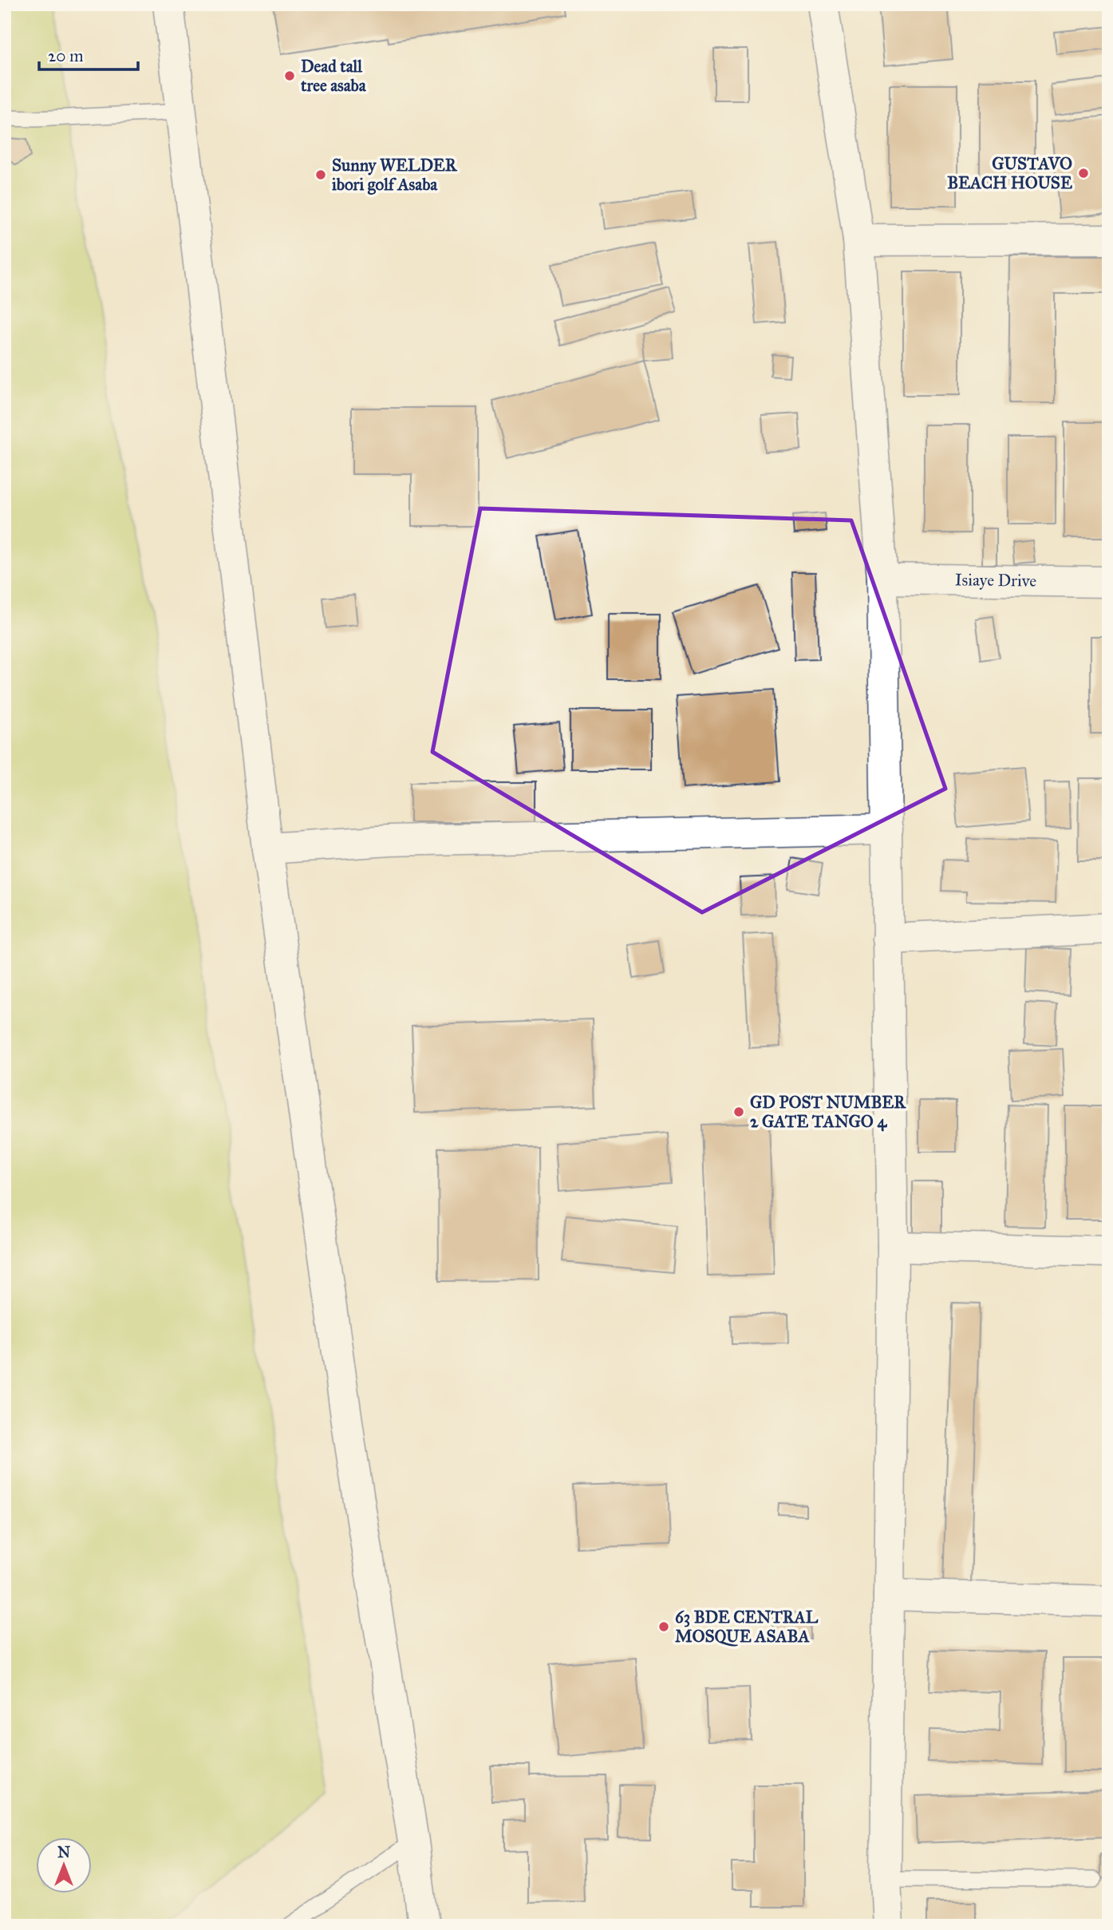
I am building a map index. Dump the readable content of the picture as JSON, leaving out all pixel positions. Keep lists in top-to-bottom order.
{
  "streets": {
    "street": ["Isiaye Drive"]
  },
  "places": [
    "Dead tall tree asaba",
    "GUSTAVO BEACH HOUSE",
    "Sunny WELDER ibori golf Asaba",
    "GD POST NUMBER 2 GATE TANGO 4",
    "63 BDE CENTRAL MOSQUE ASABA"
  ],
  "scale_bar": "20 m",
  "north": "top"
}
